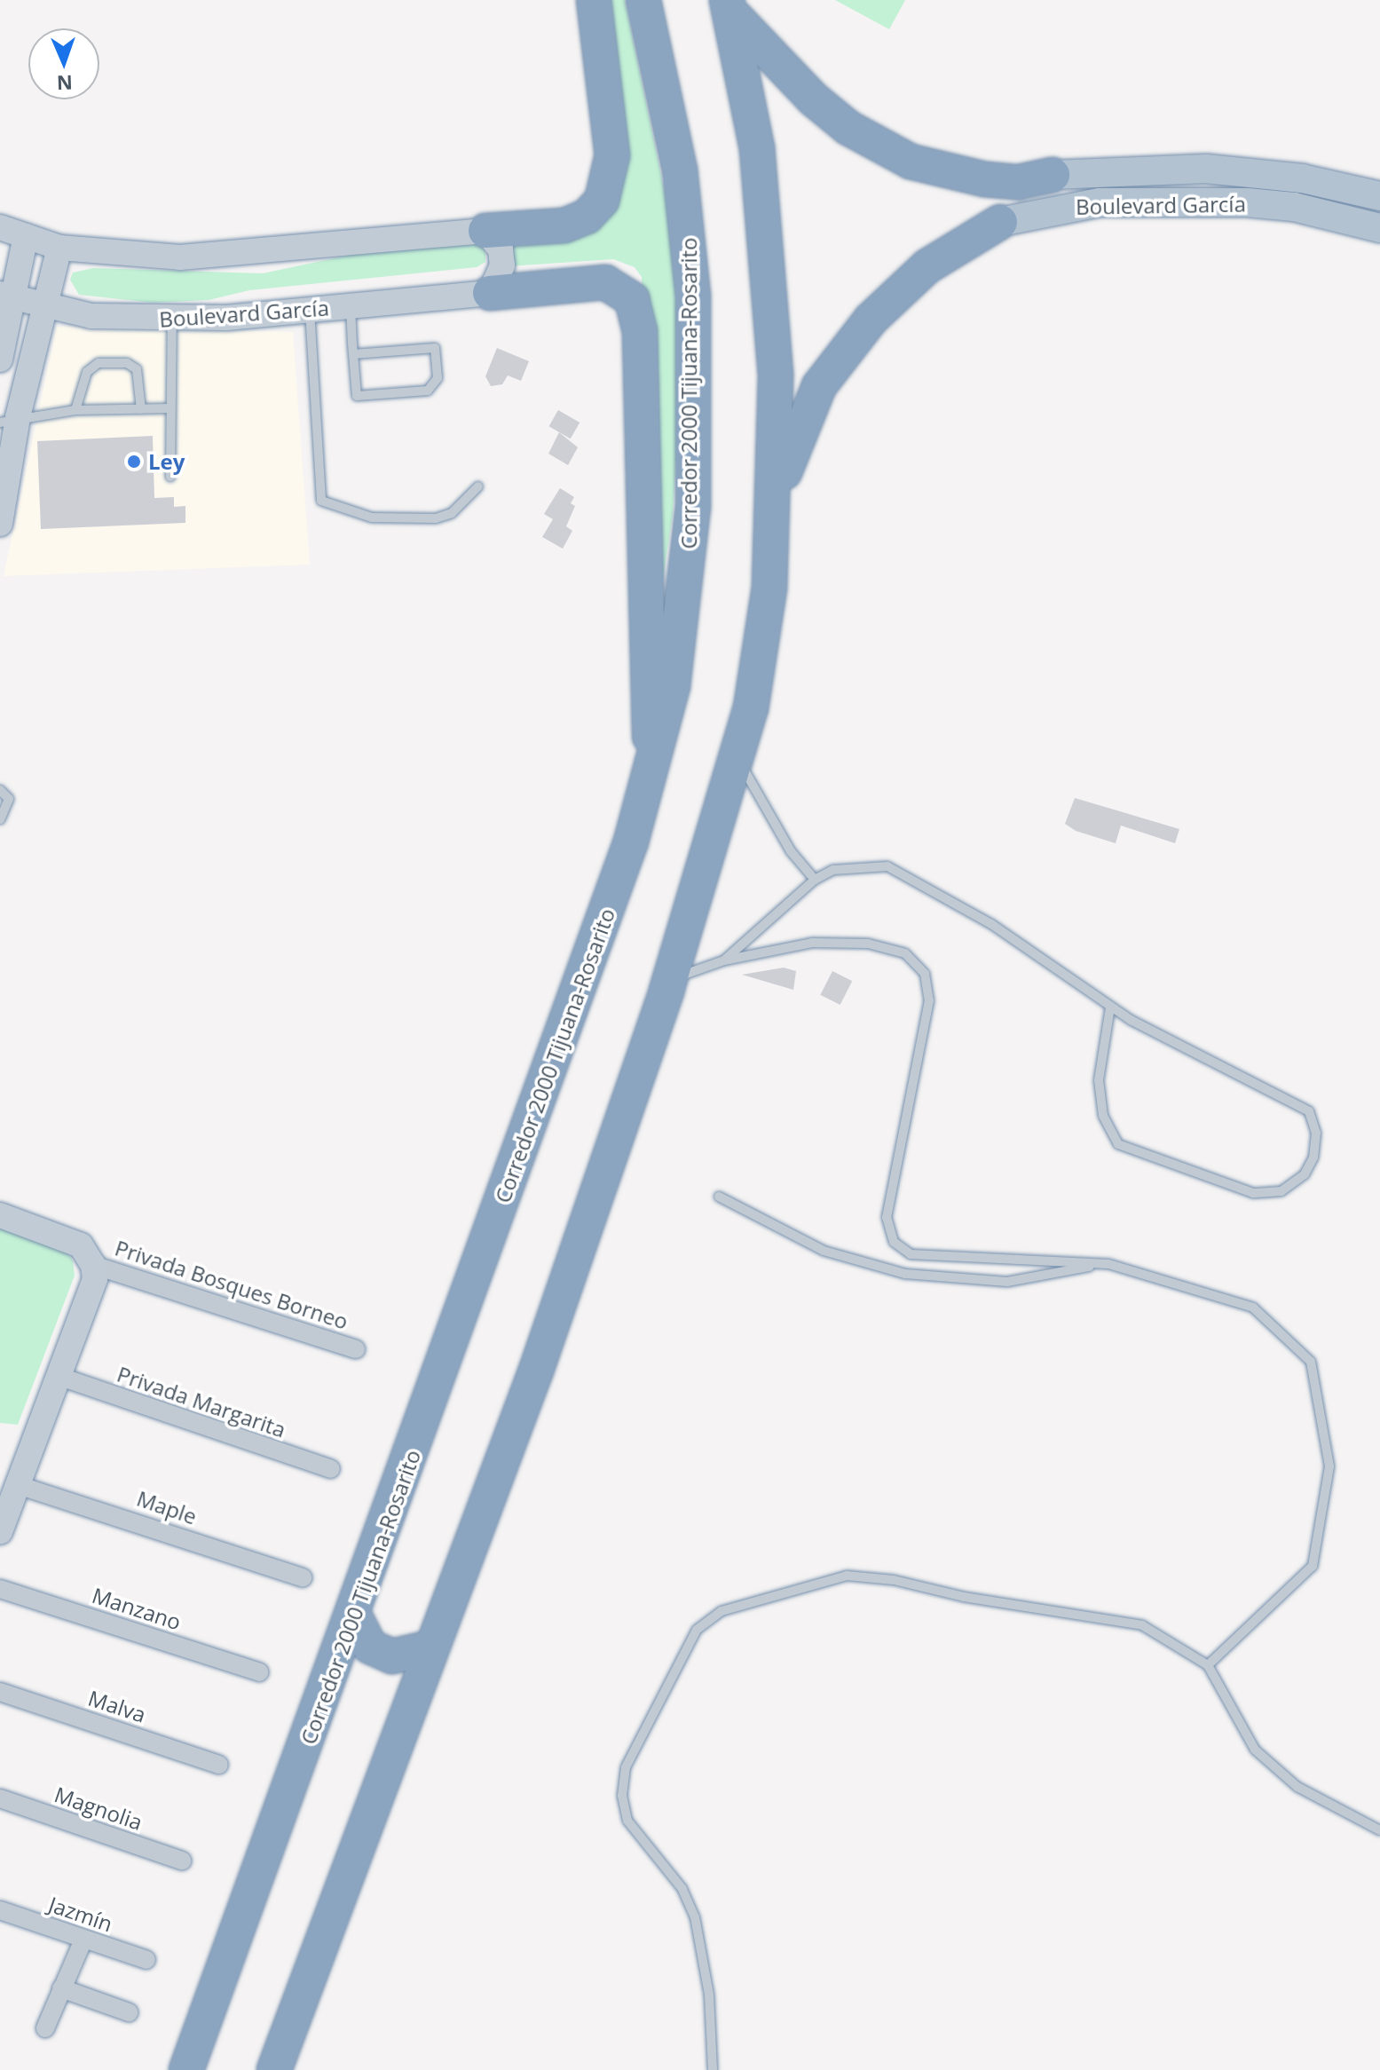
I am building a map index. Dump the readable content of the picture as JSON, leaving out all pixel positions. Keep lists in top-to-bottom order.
{
  "streets": {
    "highway": ["Corredor 2000 Tijuana-Rosarito"],
    "main road": ["Boulevard García"],
    "street": [
      "Privada Bosques Borneo",
      "Privada Margarita",
      "Maple",
      "Manzano",
      "Malva",
      "Magnolia",
      "Jazmín"
    ]
  },
  "places": ["Ley"],
  "north": "bottom"
}
